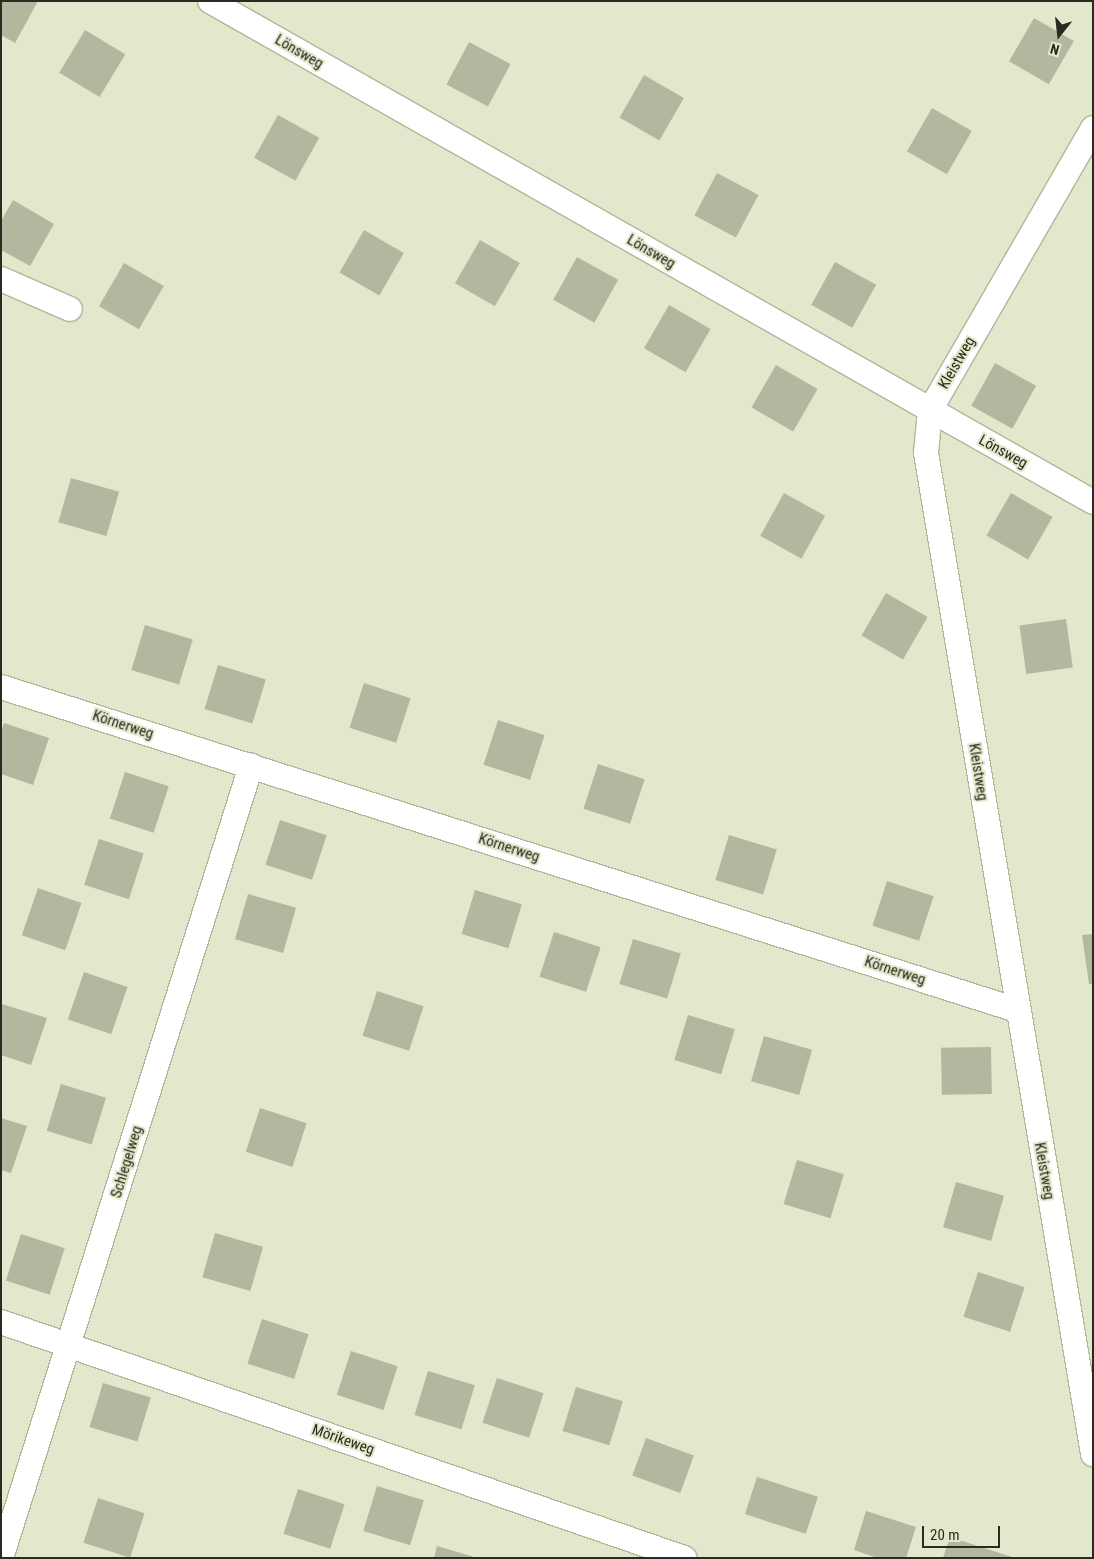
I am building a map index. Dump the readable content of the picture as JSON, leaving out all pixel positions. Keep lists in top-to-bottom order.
{
  "streets": {
    "street": [
      "Lönsweg",
      "Kleistweg",
      "Körnerweg",
      "Schlegelweg",
      "Mörikeweg"
    ]
  },
  "crossings": [
    ["Lönsweg", "Kleistweg"],
    ["Kleistweg", "Körnerweg"],
    ["Körnerweg", "Schlegelweg"],
    ["Schlegelweg", "Mörikeweg"]
  ],
  "scale_bar": "20 m",
  "north": "bottom"
}
